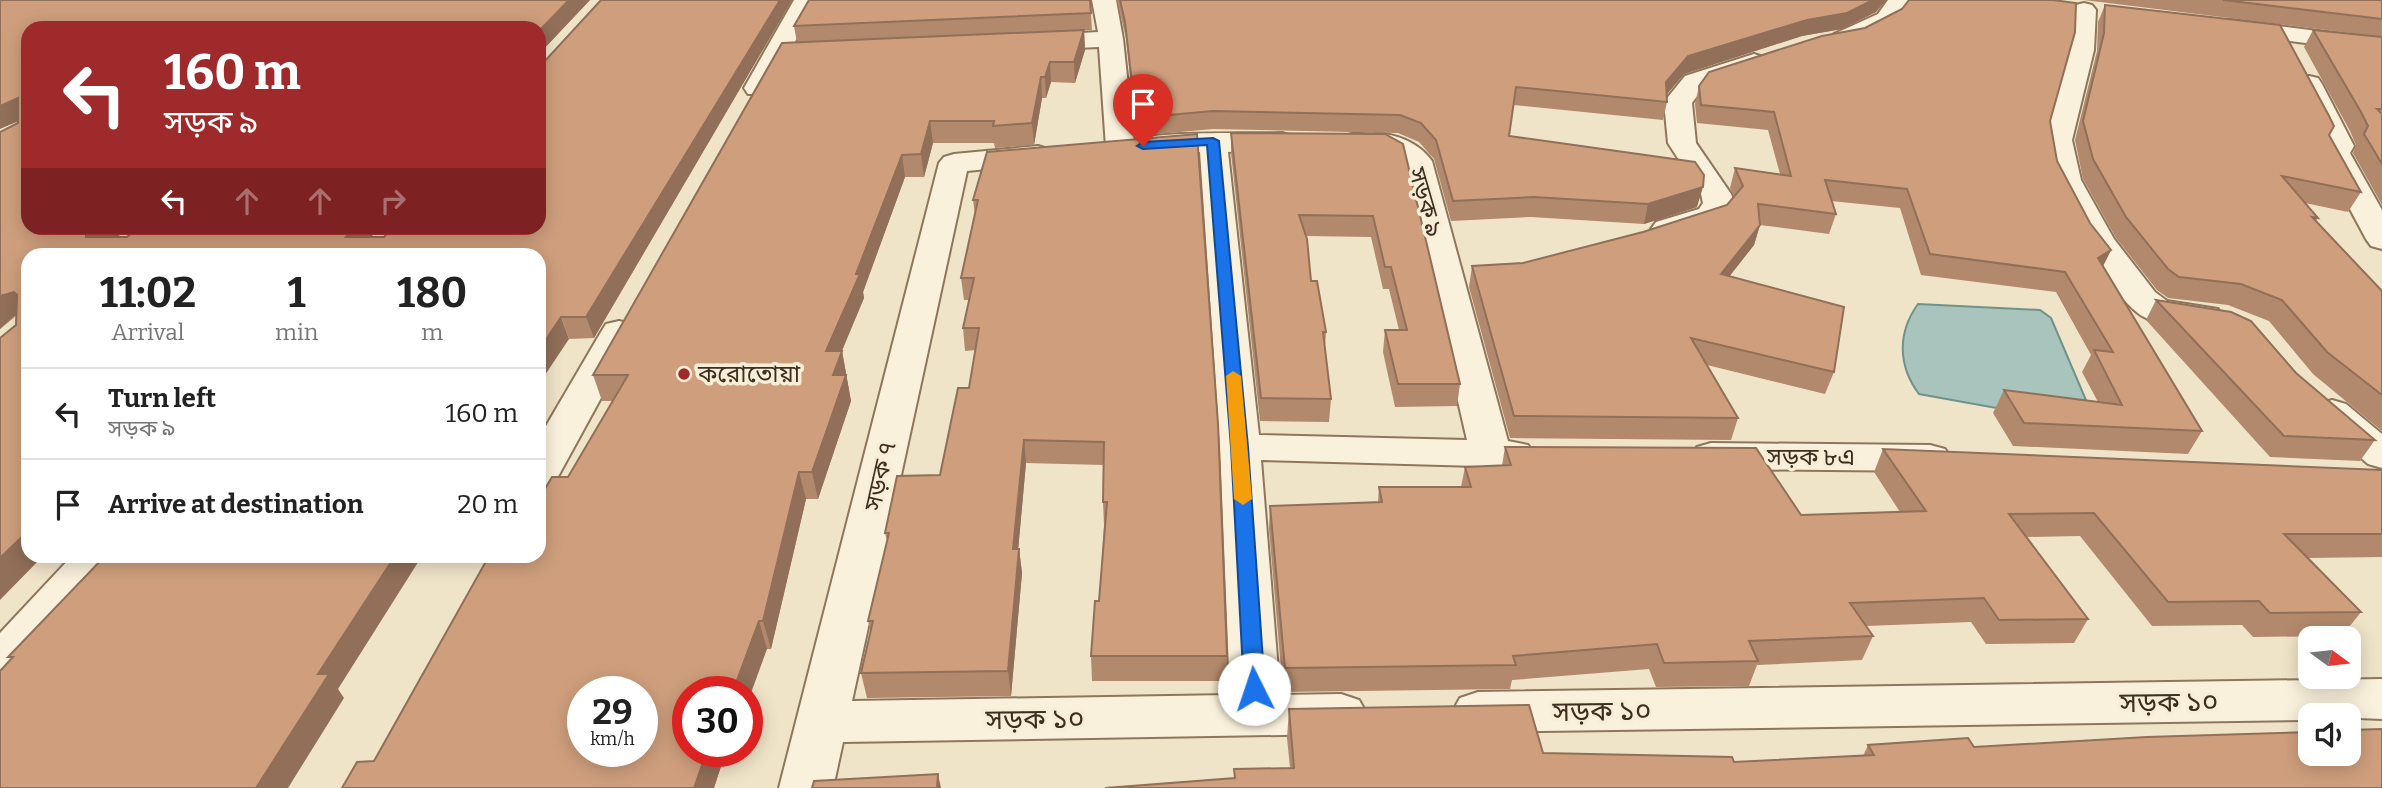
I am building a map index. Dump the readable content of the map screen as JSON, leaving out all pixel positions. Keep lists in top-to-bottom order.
{
  "streets": {
    "street": [
      "সড়ক ৯",
      "সড়ক ৮এ",
      "সড়ক ৭",
      "সড়ক ১০"
    ]
  },
  "crossings": [
    ["সড়ক ৯", "সড়ক ৭"],
    ["সড়ক ৭", "সড়ক ১০"]
  ],
  "places": ["করোতোয়া"],
  "north": "right",
  "page": {
    "turn": ["160 m", "সড়ক ৯"],
    "eta": [
      "11:02",
      "Arrival",
      "1",
      "min",
      "180",
      "m"
    ],
    "list": [
      {
        "name": "Turn left",
        "note": "সড়ক ৯",
        "value": "160 m"
      },
      {
        "name": "Arrive at destination",
        "value": "20 m"
      }
    ],
    "speed": "29 km/h",
    "limit": "30"
  }
}
